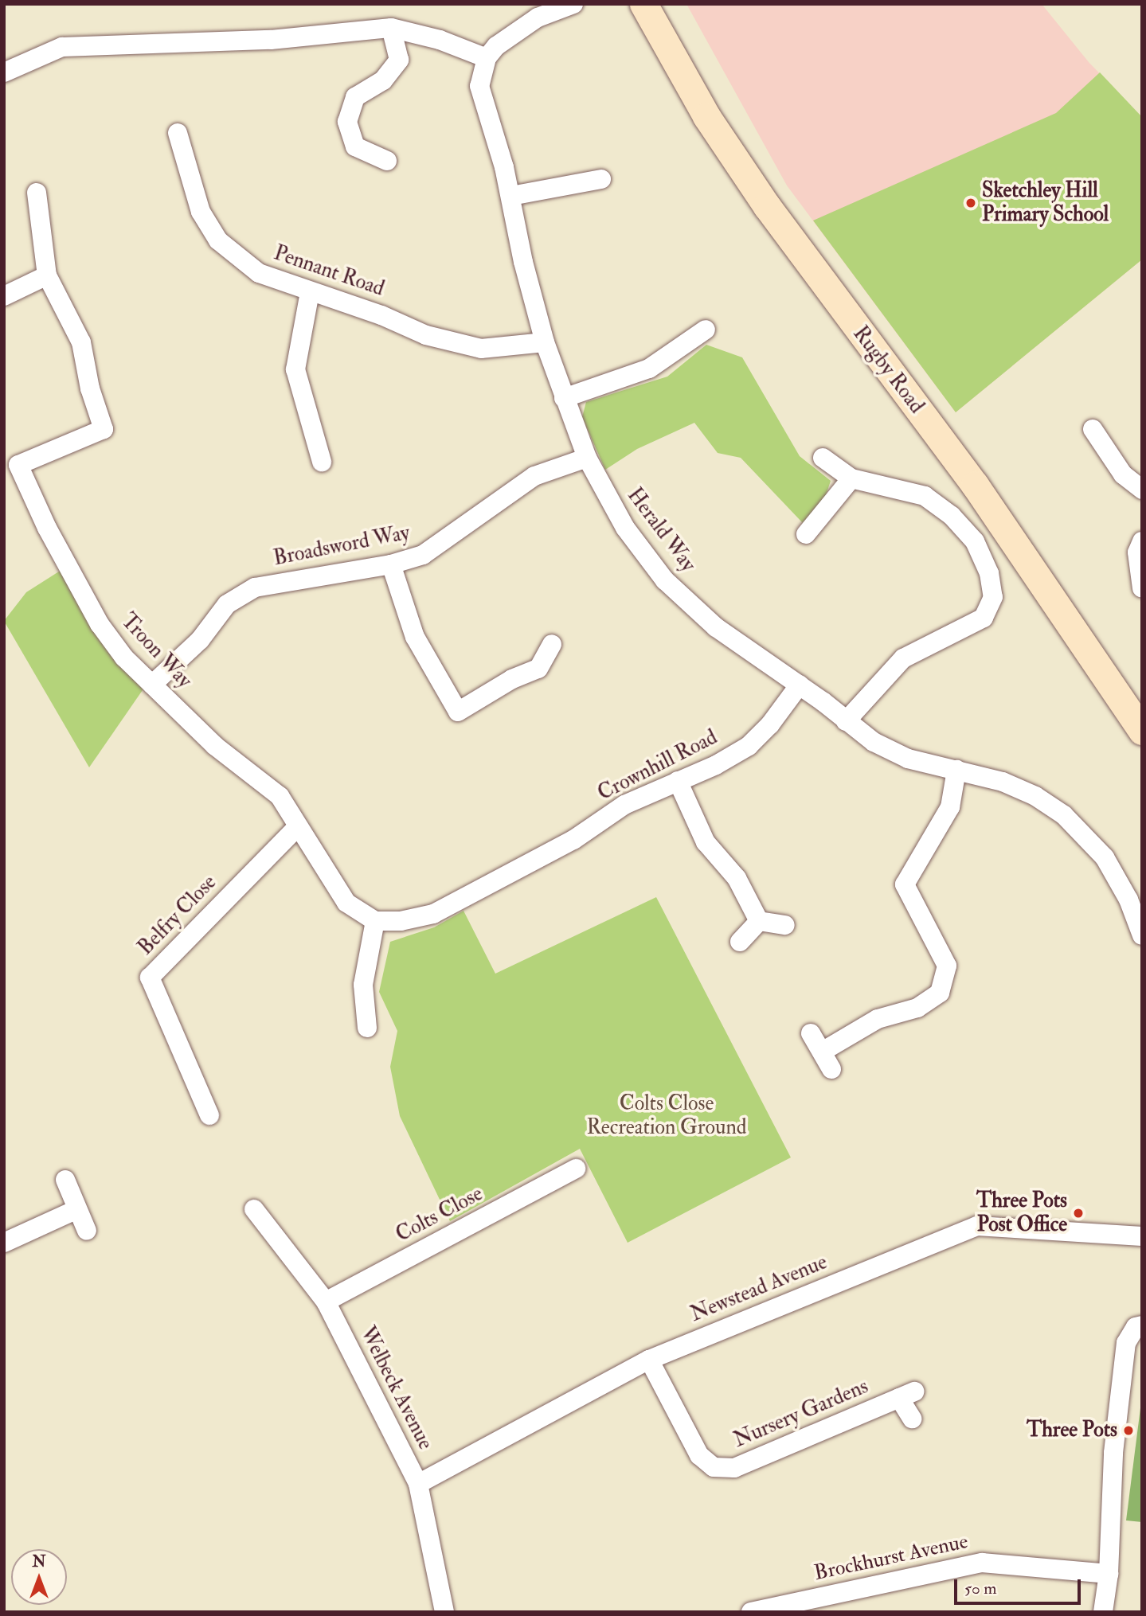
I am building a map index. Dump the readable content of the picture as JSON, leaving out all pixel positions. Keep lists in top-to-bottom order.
{
  "streets": {
    "main road": ["Rugby Road"],
    "street": [
      "Pennant Road",
      "Herald Way",
      "Broadsword Way",
      "Troon Way",
      "Crownhill Road",
      "Belfry Close",
      "Colts Close",
      "Newstead Avenue",
      "Welbeck Avenue",
      "Nursery Gardens",
      "Brockhurst Avenue"
    ]
  },
  "crossings": [
    ["Pennant Road", "Herald Way"],
    ["Herald Way", "Broadsword Way"],
    ["Herald Way", "Crownhill Road"],
    ["Broadsword Way", "Troon Way"],
    ["Troon Way", "Crownhill Road"],
    ["Troon Way", "Belfry Close"],
    ["Colts Close", "Welbeck Avenue"],
    ["Newstead Avenue", "Welbeck Avenue"],
    ["Newstead Avenue", "Nursery Gardens"]
  ],
  "parks": ["Colts Close Recreation Ground"],
  "places": ["Sketchley Hill Primary School", "Three Pots Post Office", "Three Pots"],
  "scale_bar": "50 m",
  "north": "top"
}
